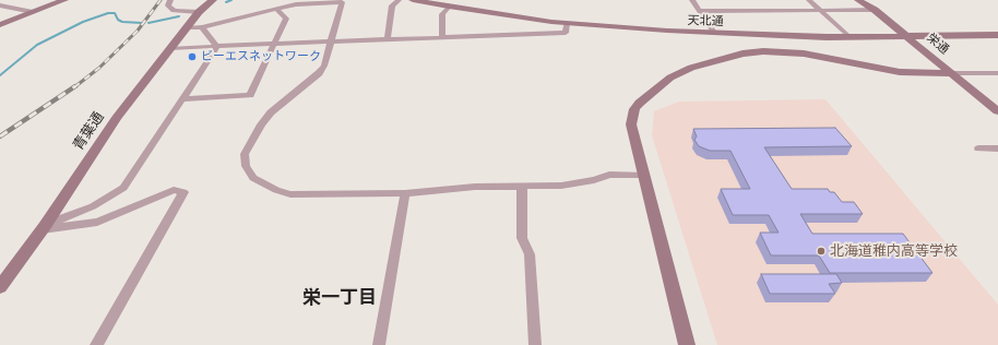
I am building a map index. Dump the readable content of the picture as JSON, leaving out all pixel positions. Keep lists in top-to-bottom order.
{
  "streets": {
    "street": ["天北通", "栄通", "青葉通"]
  },
  "crossings": [
    ["天北通", "栄通"]
  ],
  "districts": ["栄一丁目"],
  "places": ["ビーエスネットワーク", "北海道稚内高等学校"]
}
